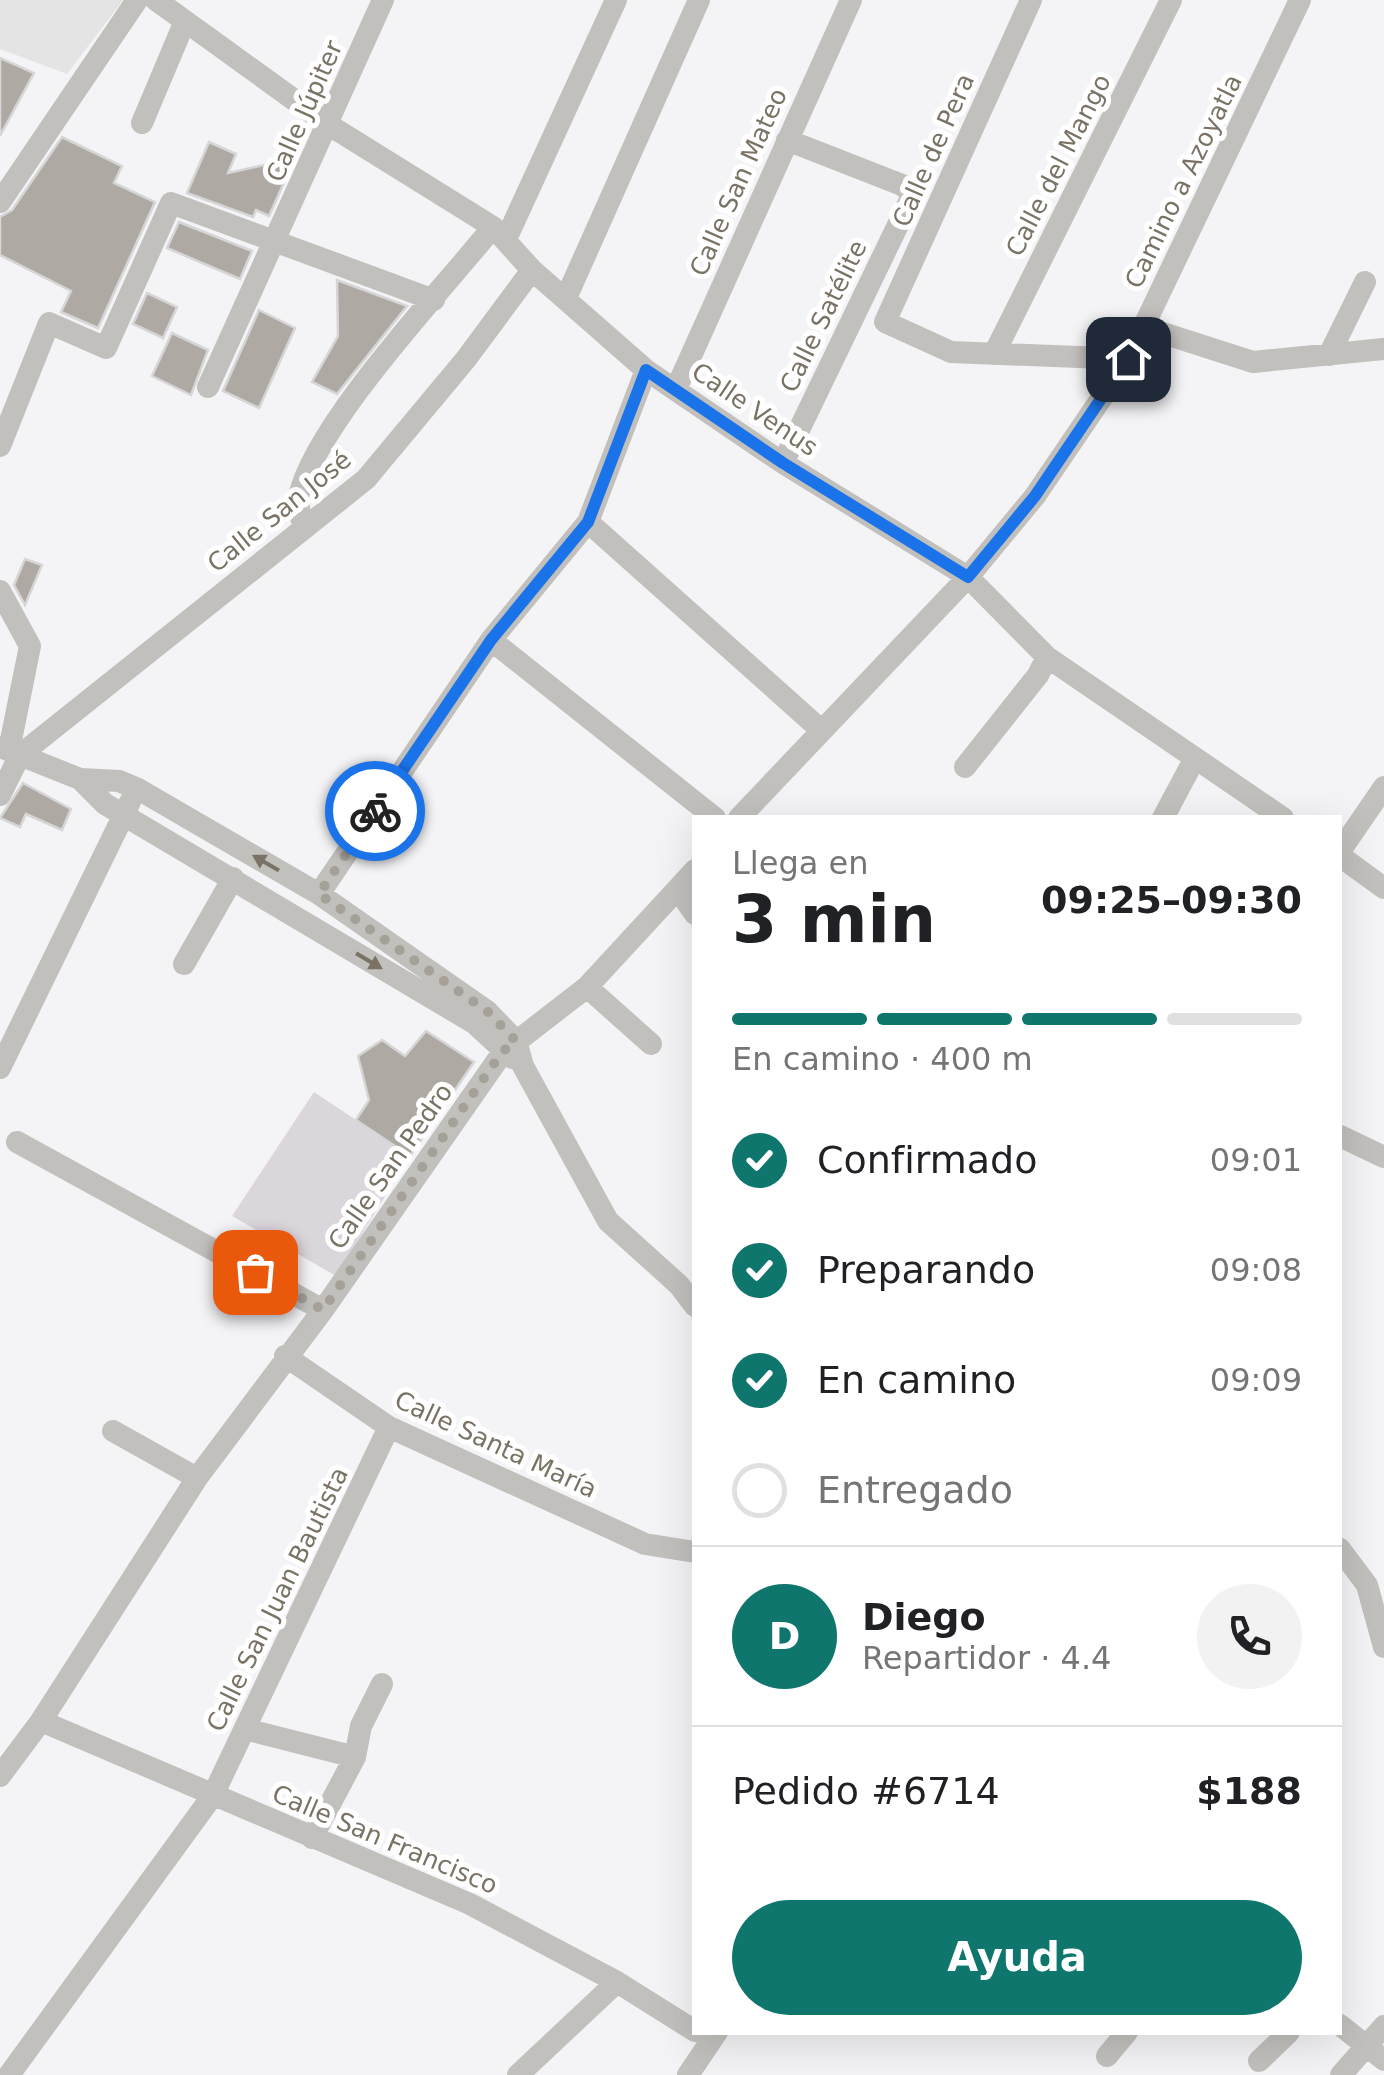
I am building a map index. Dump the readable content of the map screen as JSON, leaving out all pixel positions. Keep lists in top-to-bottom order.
{
  "streets": {
    "street": [
      "Calle Júpiter",
      "Calle de Pera",
      "Calle del Mango",
      "Camino a Azoyatla",
      "Calle San Mateo",
      "Calle Satélite",
      "Calle Venus",
      "Calle San José",
      "Calle San Pedro",
      "Calle Santa María",
      "Calle San Juan Bautista",
      "Calle San Francisco"
    ]
  },
  "crossings": [
    ["Calle Júpiter", "Calle Venus"],
    ["Calle de Pera", "Calle del Mango"],
    ["Camino a Azoyatla", "Calle Venus"],
    ["Calle San Mateo", "Calle Satélite"],
    ["Calle San Mateo", "Calle Venus"],
    ["Calle Satélite", "Calle Venus"],
    ["Calle Venus", "Calle San José"],
    ["Calle San Pedro", "Calle Santa María"],
    ["Calle San Pedro", "Calle San Francisco"],
    ["Calle Santa María", "Calle San Juan Bautista"],
    ["Calle San Juan Bautista", "Calle San Francisco"]
  ],
  "page": {
    "heading": ["3 min", "Llega en", "09:25–09:30"],
    "panel": [
      "Diego",
      "Repartidor · 4.4",
      "Pedido #6714",
      "$188"
    ],
    "bar": "En camino · 400 m",
    "list": [
      ["Confirmado", "09:01"],
      ["Preparando", "09:08"],
      ["En camino", "09:09"],
      "Entregado"
    ],
    "round": "D",
    "buttons": "Ayuda"
  }
}
